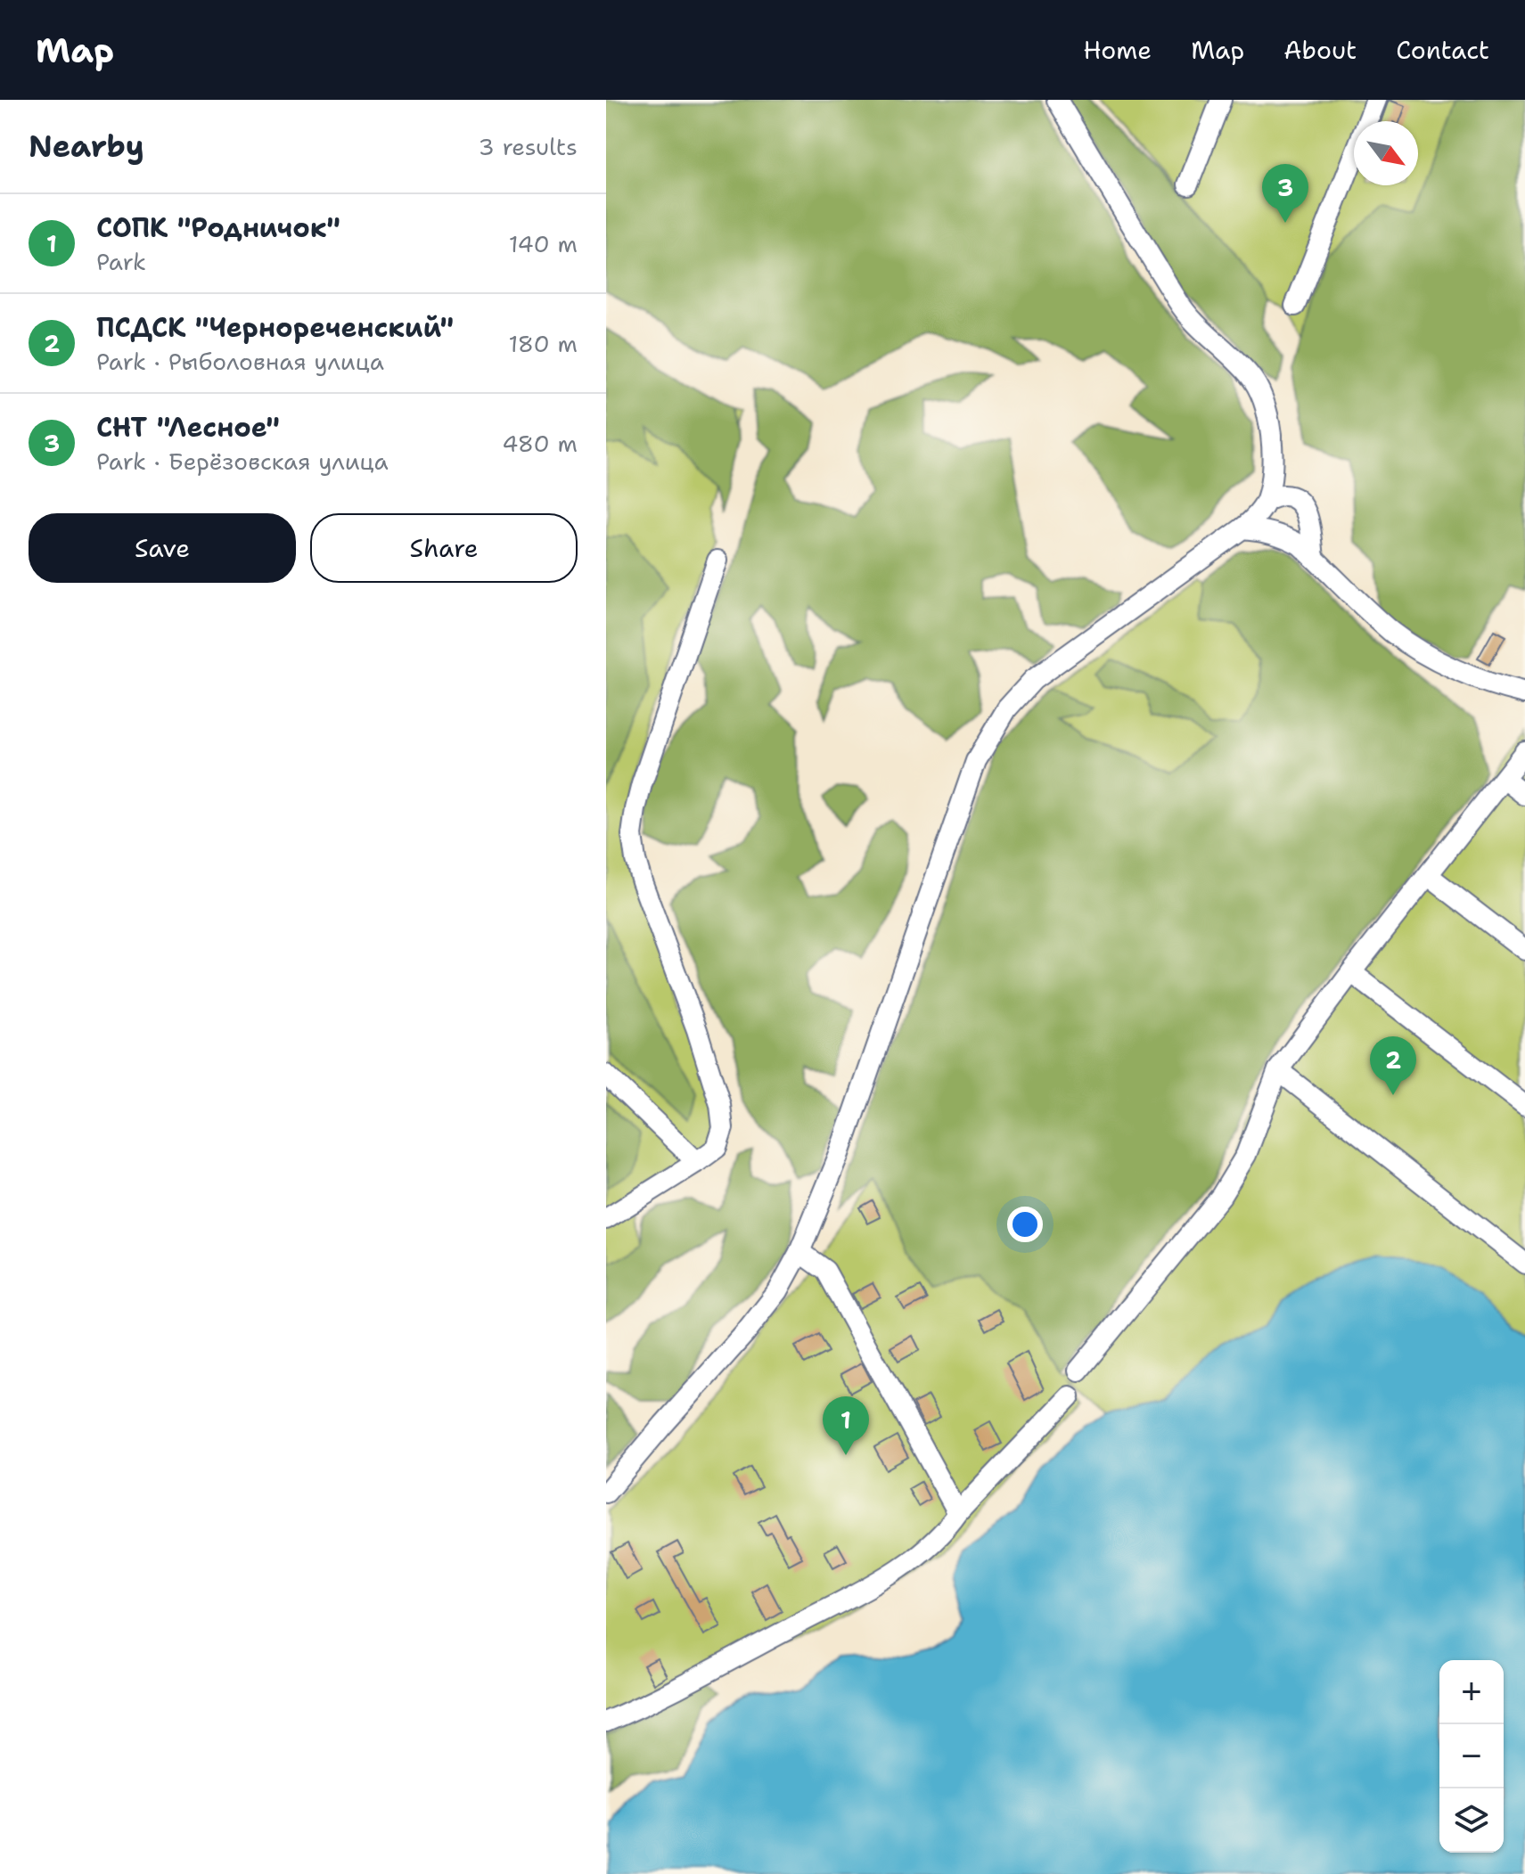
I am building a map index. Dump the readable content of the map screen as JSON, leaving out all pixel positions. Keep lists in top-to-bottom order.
{
  "north": "bottom right",
  "page": {
    "header": "Map",
    "nav": [
      "Home",
      "Map",
      "About",
      "Contact"
    ],
    "heading": ["Nearby", "3 results"],
    "pins": ["3", "2", "1"],
    "list": [
      {
        "mark": "1",
        "name": "СОПК \"Родничок\"",
        "note": "Park",
        "value": "140 m"
      },
      {
        "mark": "2",
        "name": "ПСДСК \"Чернореченский\"",
        "note": "Park · Рыболовная улица",
        "value": "180 m"
      },
      {
        "mark": "3",
        "name": "СНТ \"Лесное\"",
        "note": "Park · Берёзовская улица",
        "value": "480 m"
      }
    ],
    "buttons": ["Save", "Share"],
    "map_buttons": ["+", "−"]
  }
}
